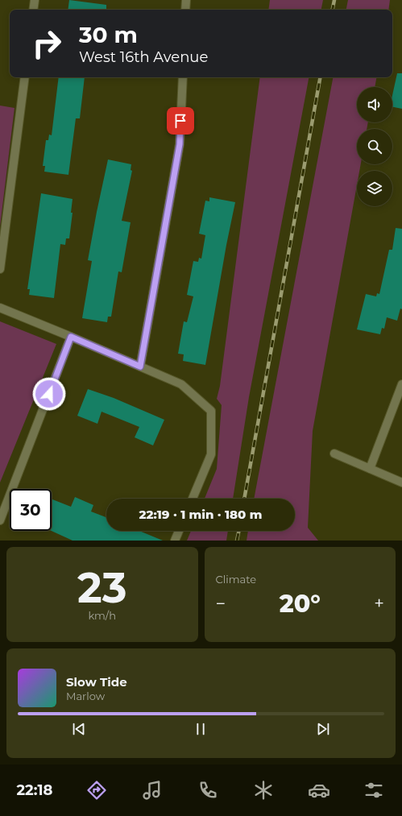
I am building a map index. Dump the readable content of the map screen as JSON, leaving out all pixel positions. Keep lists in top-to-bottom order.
{
  "page": {
    "turn": ["30 m", "West 16th Avenue"],
    "limit": "30",
    "trip": "22:19 · 1 min · 180 m",
    "tile": [
      ["23", "km/h"],
      "Climate"
    ],
    "heat": ["−", "20°", "+"],
    "song": ["Slow Tide", "Marlow"],
    "tabs": "22:18"
  }
}
